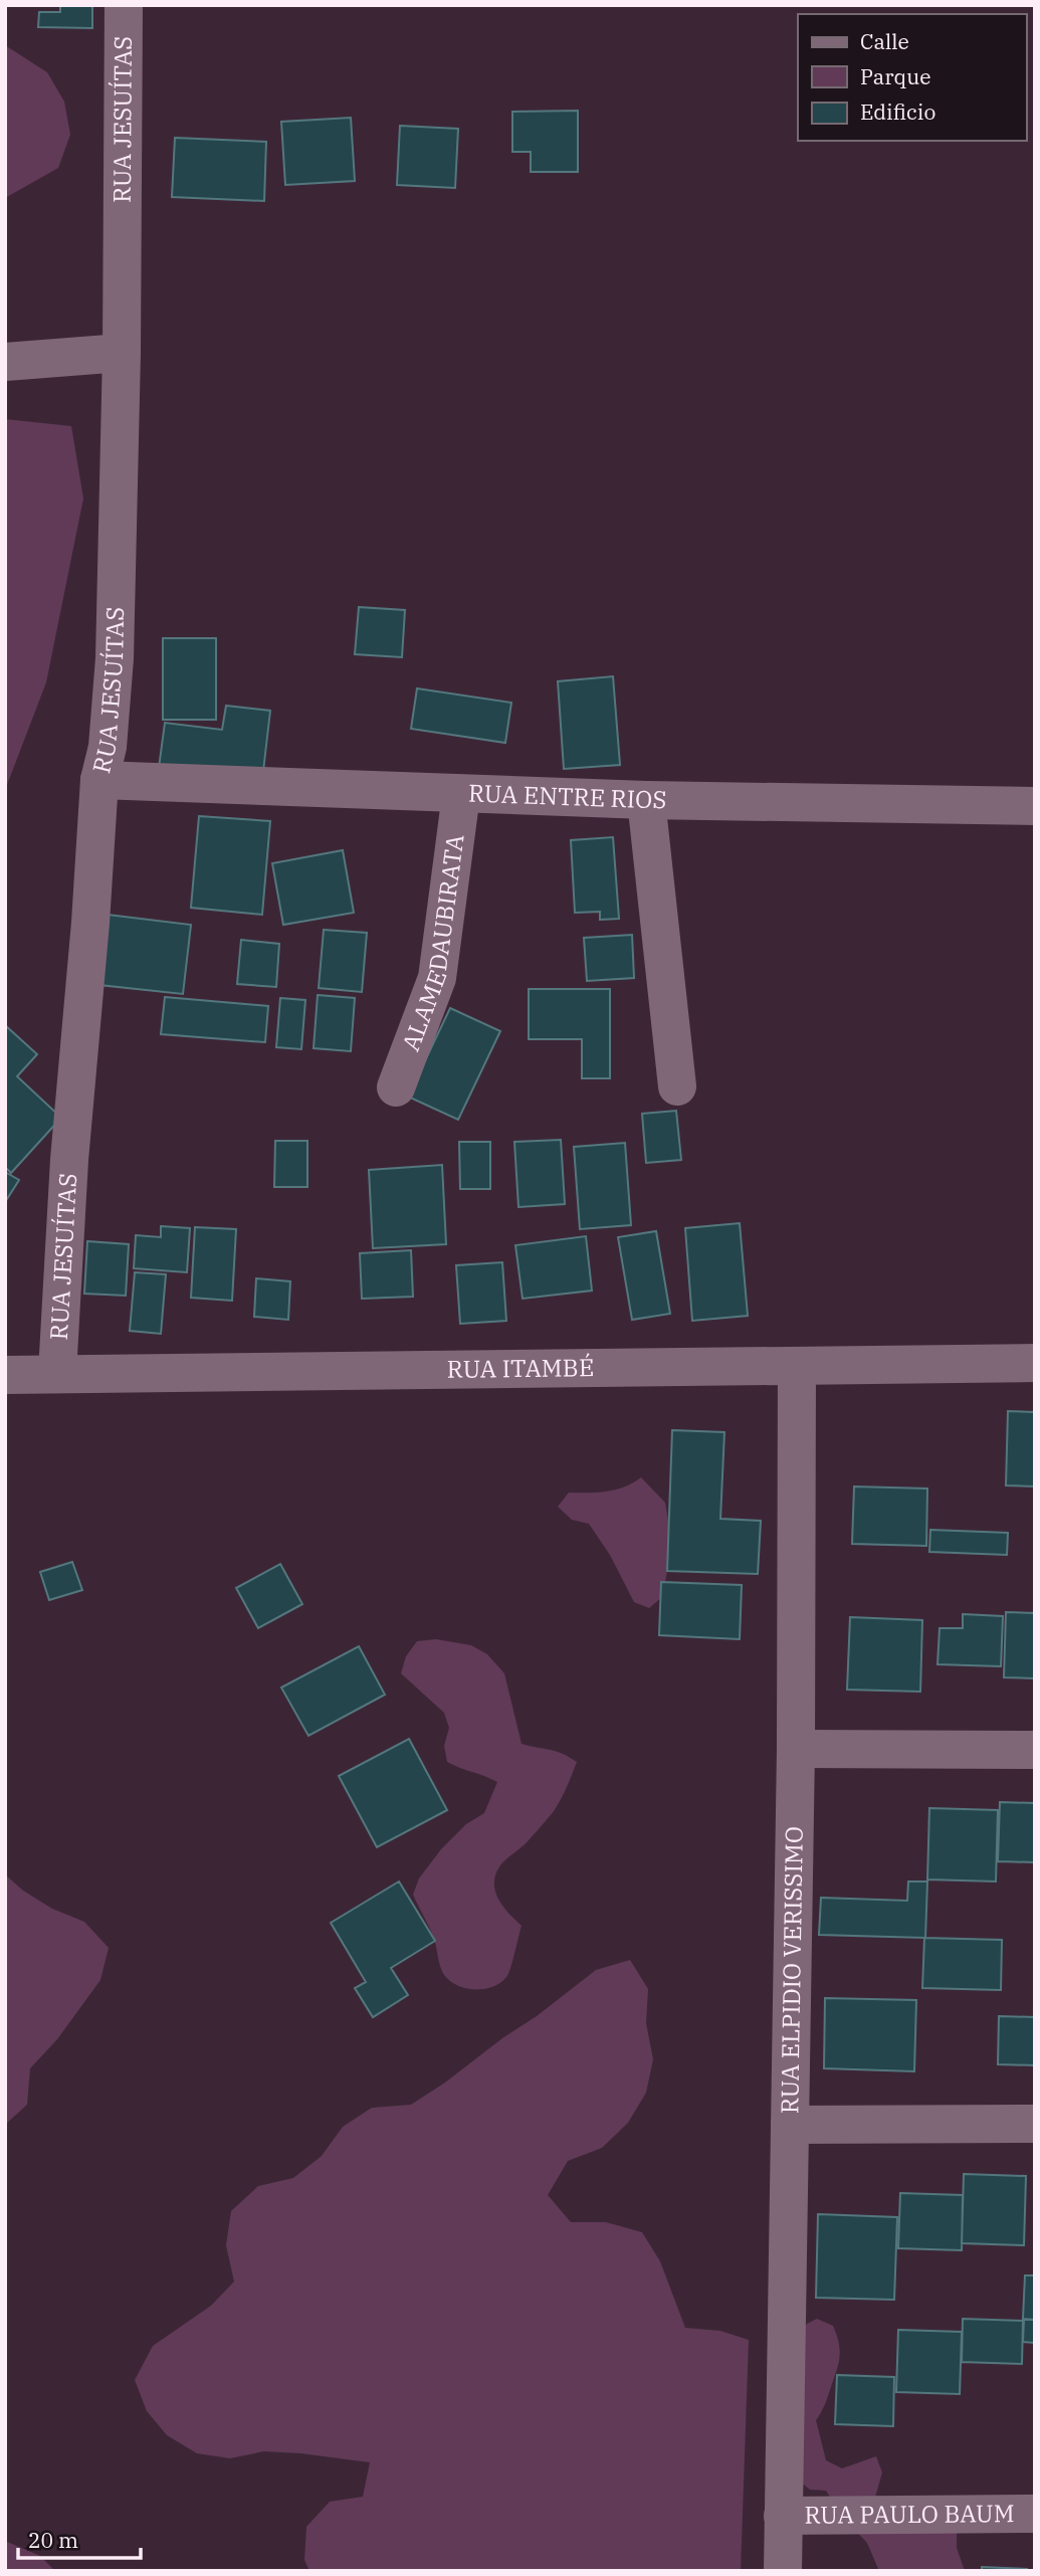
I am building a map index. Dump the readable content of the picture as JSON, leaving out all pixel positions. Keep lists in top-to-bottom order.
{
  "streets": {
    "street": [
      "RUA JESUÍTAS",
      "RUA ENTRE RIOS",
      "ALAMEDAUBIRATA",
      "RUA ITAMBÉ",
      "RUA ELPIDIO VERISSIMO",
      "RUA PAULO BAUM"
    ]
  },
  "crossings": [
    ["RUA JESUÍTAS", "RUA ENTRE RIOS"],
    ["RUA JESUÍTAS", "RUA ITAMBÉ"],
    ["RUA ENTRE RIOS", "ALAMEDAUBIRATA"],
    ["RUA ITAMBÉ", "RUA ELPIDIO VERISSIMO"],
    ["RUA ELPIDIO VERISSIMO", "RUA PAULO BAUM"]
  ],
  "legend": ["Calle", "Parque", "Edificio"],
  "scale_bar": "20 m"
}
